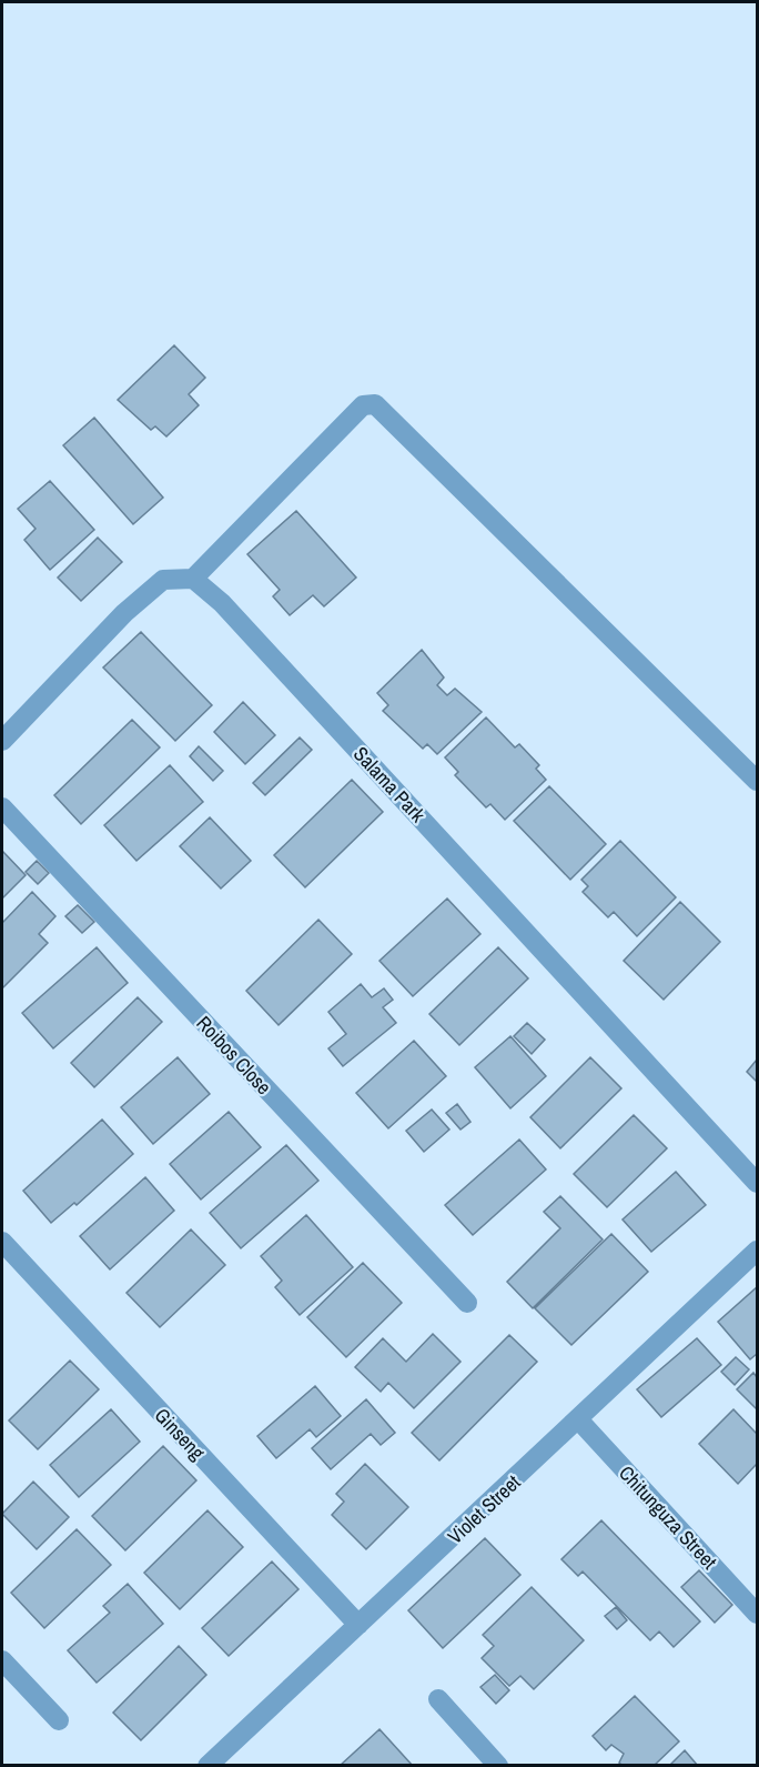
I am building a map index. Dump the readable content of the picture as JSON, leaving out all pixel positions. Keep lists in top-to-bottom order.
{
  "streets": {
    "street": [
      "Salama Park",
      "Roibos Close",
      "Ginseng",
      "Violet Street",
      "Chitunguza Street"
    ]
  },
  "crossings": [
    ["Ginseng", "Violet Street"],
    ["Violet Street", "Chitunguza Street"]
  ]
}
